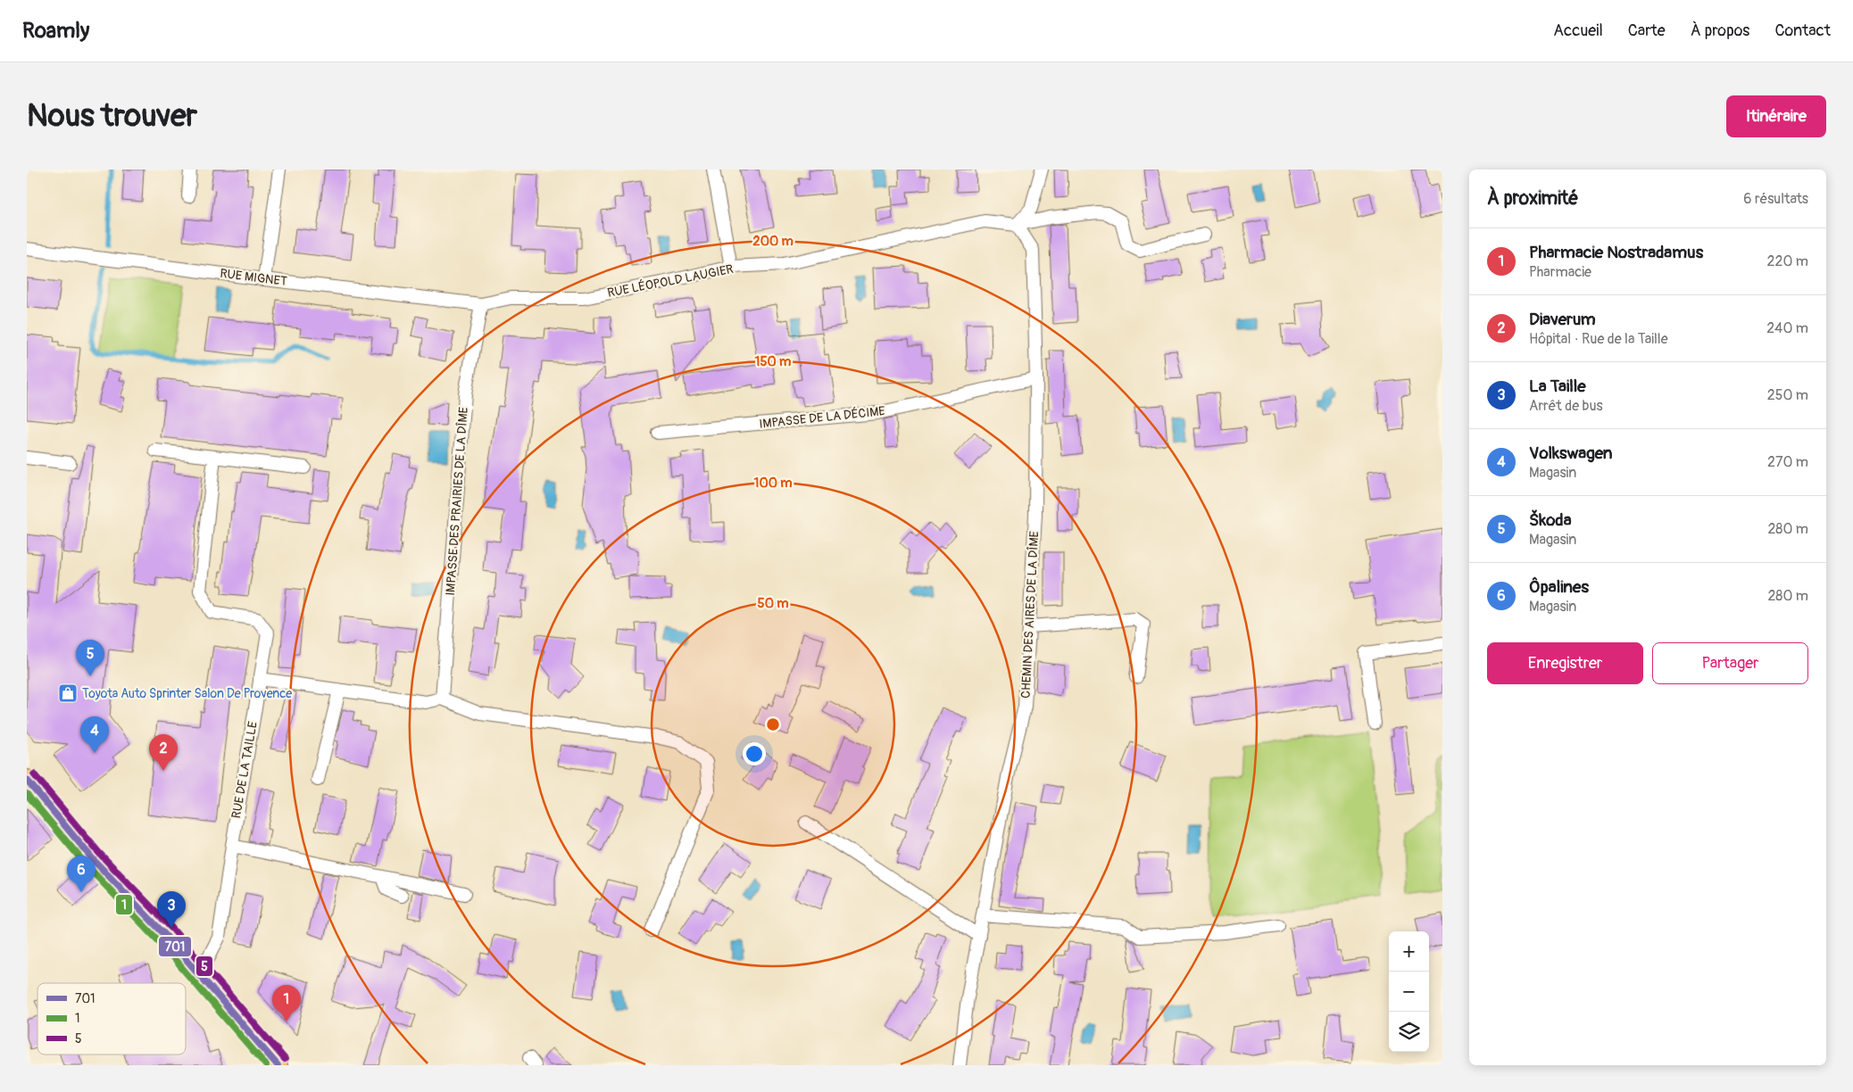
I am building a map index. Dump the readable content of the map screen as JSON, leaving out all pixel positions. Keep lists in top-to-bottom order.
{
  "streets": {
    "street": [
      "RUE MIGNET",
      "RUE LÉOPOLD LAUGIER",
      "IMPASSE DE LA DÉCIME",
      "IMPASSE DES PRAIRIES DE LA DÎME",
      "CHEMIN DES AIRES DE LA DÎME",
      "RUE DE LA TAILLE"
    ]
  },
  "crossings": [
    ["RUE MIGNET", "RUE LÉOPOLD LAUGIER"],
    ["RUE MIGNET", "IMPASSE DES PRAIRIES DE LA DÎME"],
    ["RUE LÉOPOLD LAUGIER", "IMPASSE DES PRAIRIES DE LA DÎME"],
    ["RUE LÉOPOLD LAUGIER", "CHEMIN DES AIRES DE LA DÎME"],
    ["IMPASSE DE LA DÉCIME", "CHEMIN DES AIRES DE LA DÎME"]
  ],
  "places": {
    "shop": ["Toyota Auto Sprinter Salon De Provence"]
  },
  "lines": ["transit line 5", "transit line 701", "transit line 1"],
  "legend": ["701", "1", "5"],
  "page": {
    "header": "Roamly",
    "nav": [
      "Accueil",
      "Carte",
      "À propos",
      "Contact"
    ],
    "buttons": [
      "Itinéraire",
      ["Enregistrer", "Partager"]
    ],
    "title": "Nous trouver",
    "heading": ["À proximité", "6 résultats"],
    "list": [
      {
        "mark": "1",
        "name": "Pharmacie Nostradamus",
        "note": "Pharmacie",
        "value": "220 m"
      },
      {
        "mark": "2",
        "name": "Diaverum",
        "note": "Hôpital · Rue de la Taille",
        "value": "240 m"
      },
      {
        "mark": "3",
        "name": "La Taille",
        "note": "Arrêt de bus",
        "value": "250 m"
      },
      {
        "mark": "4",
        "name": "Volkswagen",
        "note": "Magasin",
        "value": "270 m"
      },
      {
        "mark": "5",
        "name": "Škoda",
        "note": "Magasin",
        "value": "280 m"
      },
      {
        "mark": "6",
        "name": "Ôpalines",
        "note": "Magasin",
        "value": "280 m"
      }
    ],
    "pins": [
      "5",
      "4",
      "2",
      "6",
      "3",
      "1"
    ],
    "map_buttons": ["+", "−"]
  },
  "rings": [
    "200 m",
    "150 m",
    "100 m",
    "50 m"
  ]
}
